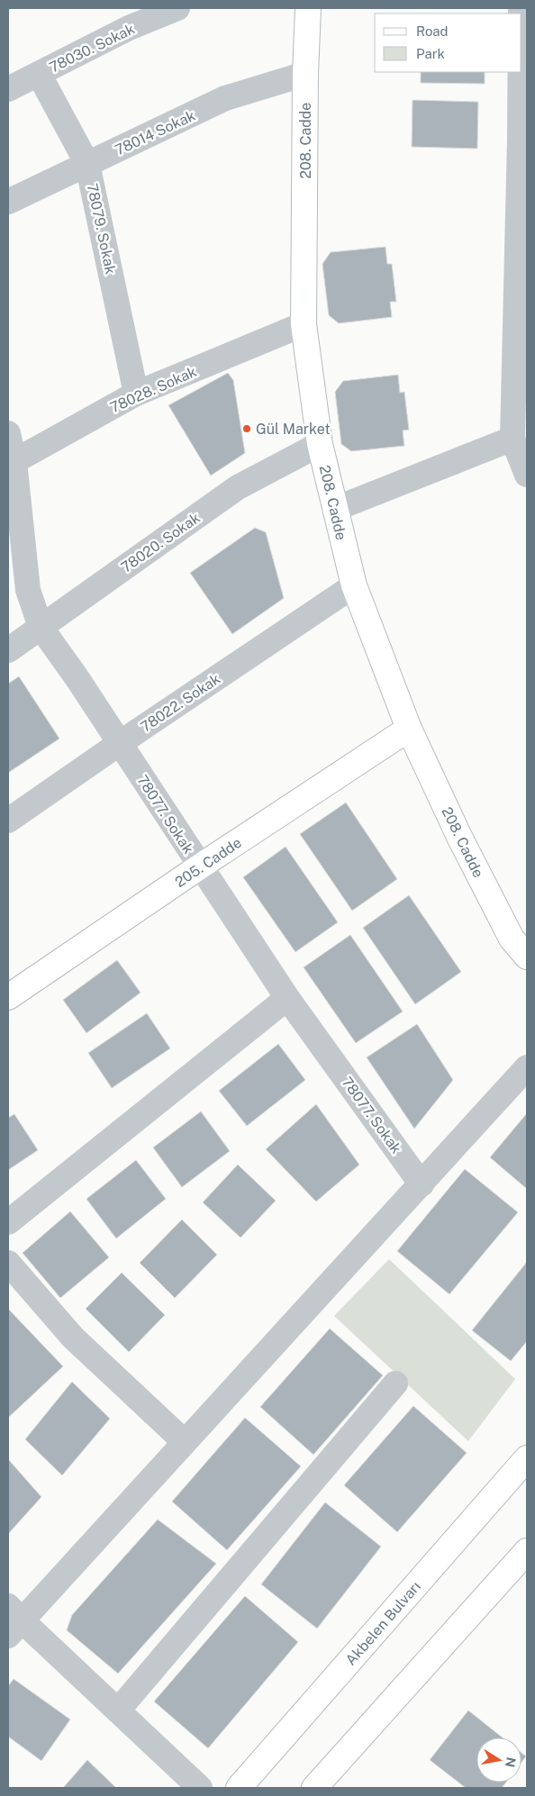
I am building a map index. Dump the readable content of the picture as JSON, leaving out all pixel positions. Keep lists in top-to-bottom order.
{
  "streets": {
    "street": [
      "78030. Sokak",
      "78014 Sokak",
      "208. Cadde",
      "78079. Sokak",
      "78028. Sokak",
      "78020. Sokak",
      "78022. Sokak",
      "78077. Sokak",
      "205. Cadde",
      "Akbelen Bulvarı"
    ]
  },
  "crossings": [
    ["78030. Sokak", "78079. Sokak"],
    ["78014 Sokak", "208. Cadde"],
    ["78014 Sokak", "78079. Sokak"],
    ["208. Cadde", "78028. Sokak"],
    ["208. Cadde", "78020. Sokak"],
    ["208. Cadde", "78022. Sokak"],
    ["208. Cadde", "205. Cadde"],
    ["78079. Sokak", "78028. Sokak"],
    ["78028. Sokak", "78077. Sokak"],
    ["78020. Sokak", "78077. Sokak"],
    ["78022. Sokak", "78077. Sokak"],
    ["78077. Sokak", "205. Cadde"]
  ],
  "places": ["Gül Market"],
  "legend": ["Road", "Park"],
  "north": "right"
}
